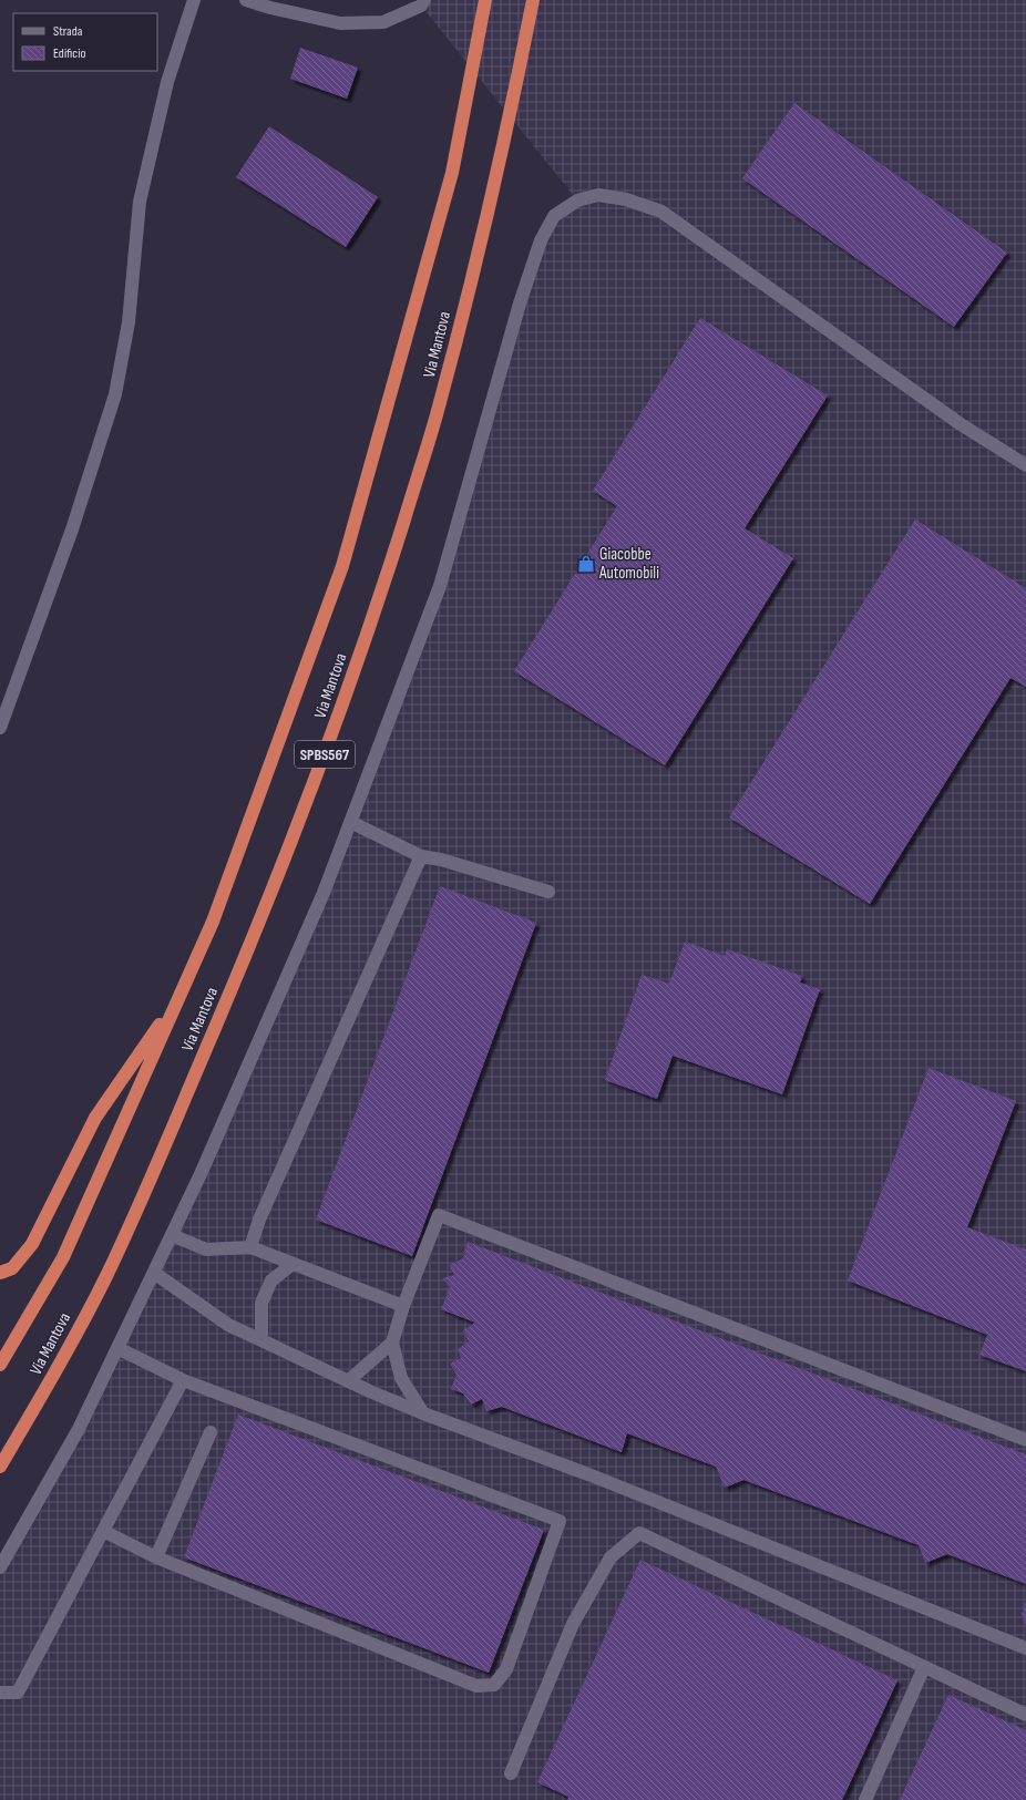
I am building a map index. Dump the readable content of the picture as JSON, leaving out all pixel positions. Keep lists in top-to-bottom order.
{
  "streets": {
    "highway": ["Via Mantova", "SPBS567"]
  },
  "places": {
    "shop": ["Giacobbe Automobili"]
  },
  "legend": ["Strada", "Edificio"]
}
